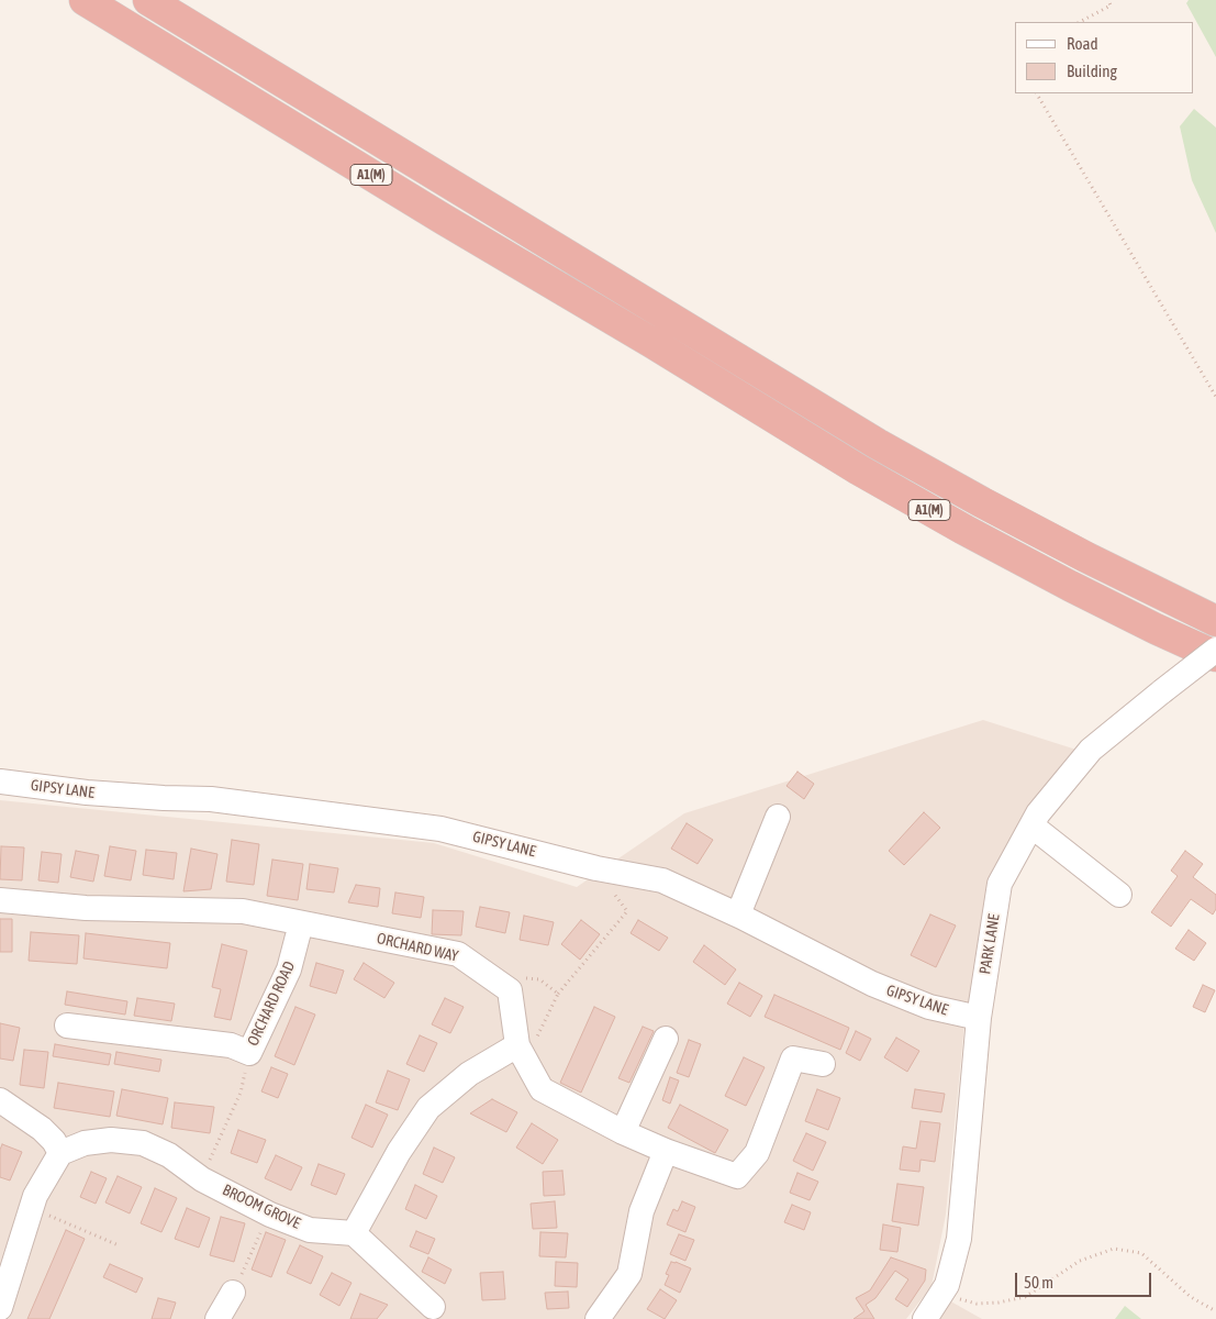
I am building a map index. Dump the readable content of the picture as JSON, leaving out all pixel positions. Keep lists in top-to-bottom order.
{
  "streets": {
    "highway": ["A1(M)"],
    "street": [
      "GIPSY LANE",
      "PARK LANE",
      "ORCHARD WAY",
      "ORCHARD ROAD",
      "BROOM GROVE"
    ]
  },
  "crossings": [
    ["GIPSY LANE", "PARK LANE"],
    ["ORCHARD WAY", "ORCHARD ROAD"]
  ],
  "legend": ["Road", "Building"],
  "scale_bar": "50 m"
}
